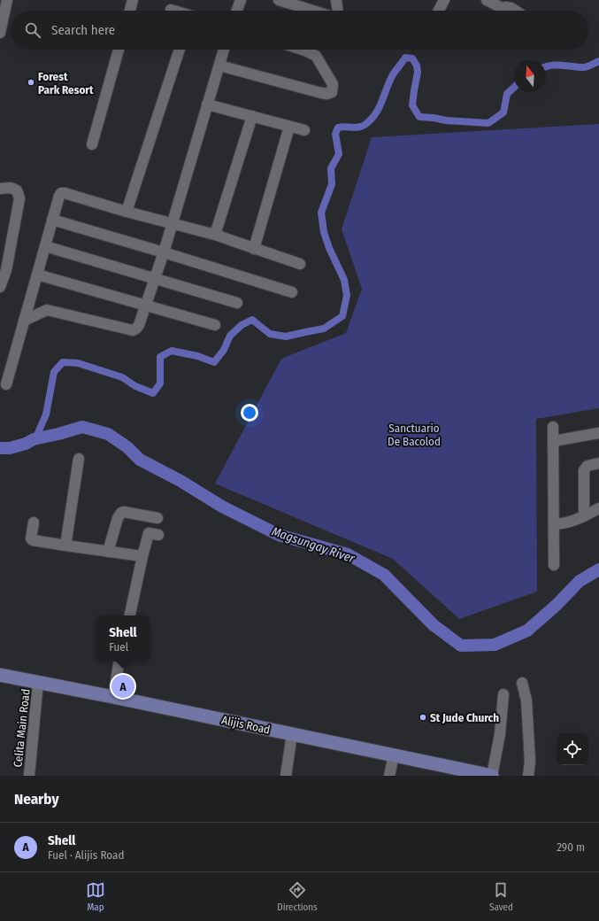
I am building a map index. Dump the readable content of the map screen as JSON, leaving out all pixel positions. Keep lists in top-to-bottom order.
{
  "streets": {
    "main road": ["Alijis Road"],
    "street": ["Celita Main Road"]
  },
  "crossings": [
    ["Alijis Road", "Celita Main Road"]
  ],
  "water": ["Magsungay River"],
  "parks": ["Sanctuario De Bacolod"],
  "places": ["Forest Park Resort", "St Jude Church"],
  "north": "top",
  "page": {
    "search": "Search here",
    "popup": ["Shell", "Fuel"],
    "pins": "A",
    "heading": "Nearby",
    "list": [
      {
        "mark": "A",
        "name": "Shell",
        "note": "Fuel · Alijis Road",
        "value": "290 m"
      }
    ],
    "nav": ["Map", "Directions", "Saved"]
  }
}
